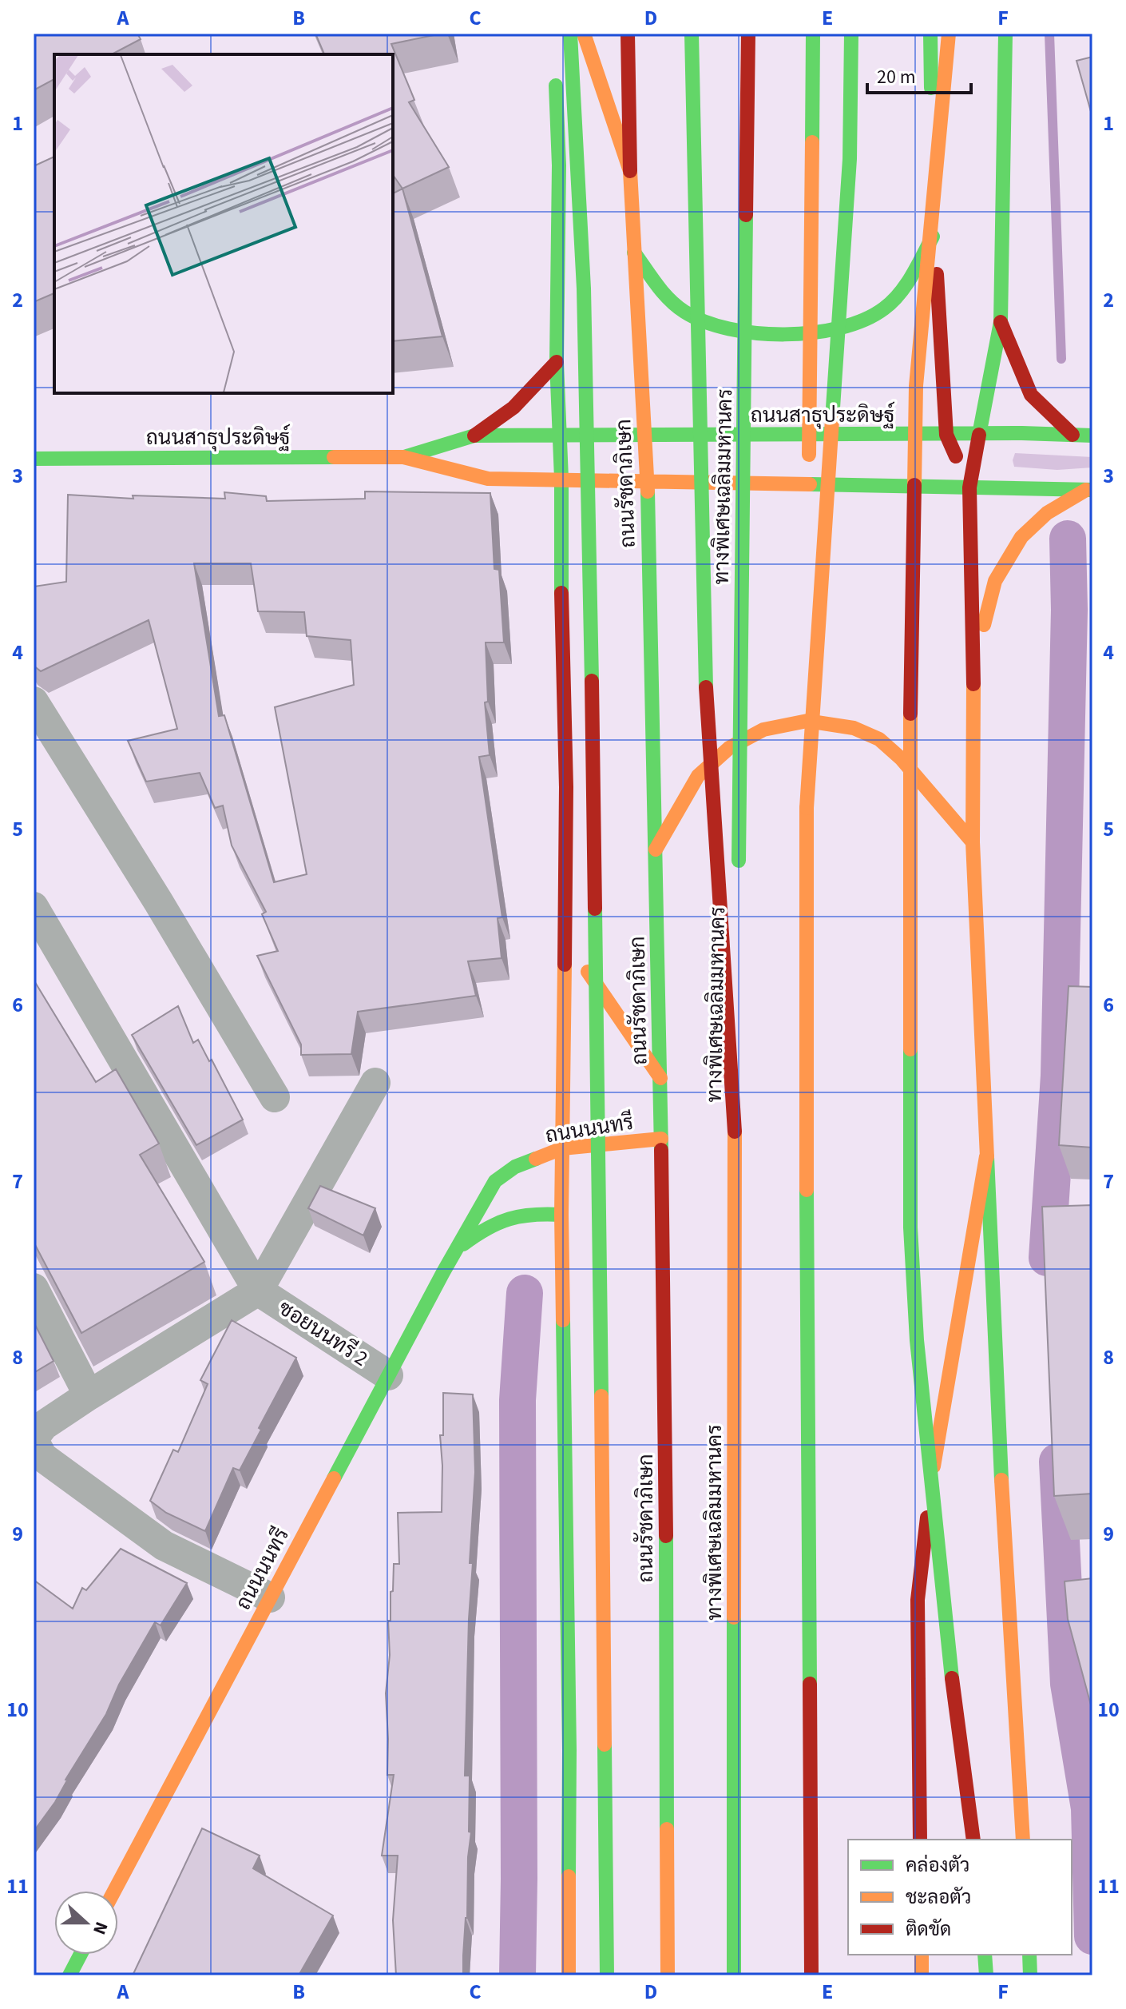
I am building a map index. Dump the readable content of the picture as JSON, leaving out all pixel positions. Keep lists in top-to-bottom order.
{
  "streets": {
    "main road": [
      "ถนนสาธุประดิษฐ์",
      "ถนนรัชดาภิเษก",
      "ทางพิเศษเฉลิมมหานคร",
      "ถนนนนทรี"
    ],
    "street": ["ซอยนนทรี 2"]
  },
  "crossings": [
    ["ถนนสาธุประดิษฐ์", "ถนนรัชดาภิเษก"],
    ["ถนนรัชดาภิเษก", "ถนนนนทรี"],
    ["ถนนนนทรี", "ซอยนนทรี 2"]
  ],
  "legend": ["คล่องตัว", "ชะลอตัว", "ติดขัด"],
  "scale_bar": "20 m",
  "north": "right",
  "grid": {
    "columns": [
      "A",
      "B",
      "C",
      "D",
      "E",
      "F"
    ],
    "rows": [
      "1",
      "2",
      "3",
      "4",
      "5",
      "6",
      "7",
      "8",
      "9",
      "10",
      "11"
    ]
  }
}
